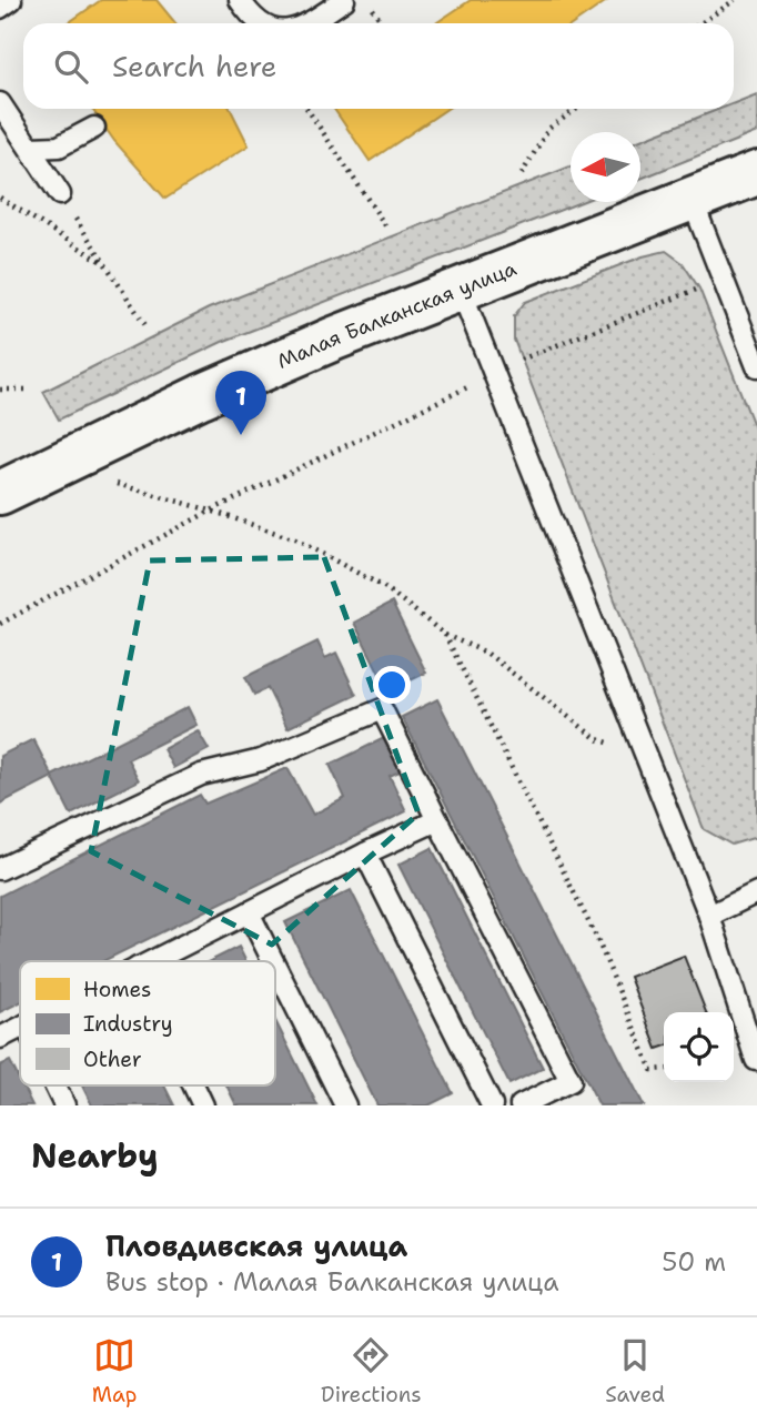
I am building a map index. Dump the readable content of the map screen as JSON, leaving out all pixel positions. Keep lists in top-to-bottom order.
{
  "streets": {
    "street": ["Малая Балканская улица"]
  },
  "legend": ["Homes", "Industry", "Other"],
  "north": "left",
  "page": {
    "search": "Search here",
    "pins": "1",
    "heading": "Nearby",
    "list": [
      {
        "mark": "1",
        "name": "Пловдивская улица",
        "note": "Bus stop · Малая Балканская улица",
        "value": "50 m"
      }
    ],
    "nav": ["Map", "Directions", "Saved"]
  }
}
